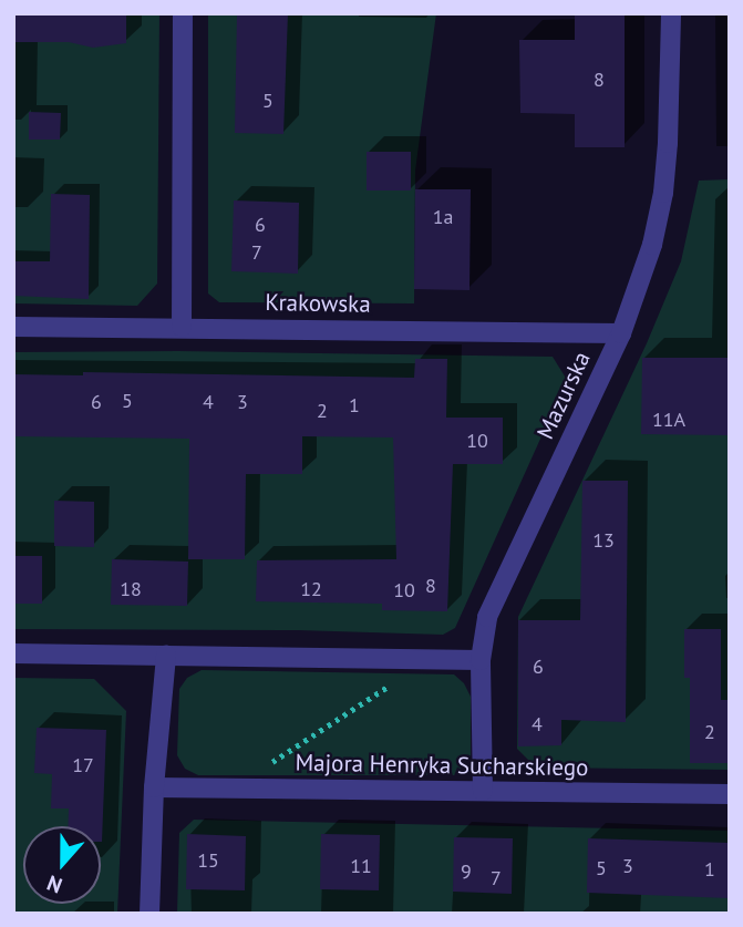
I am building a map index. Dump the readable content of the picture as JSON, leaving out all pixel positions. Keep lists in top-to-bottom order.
{
  "streets": {
    "street": ["Krakowska", "Mazurska", "Majora Henryka Sucharskiego"]
  },
  "crossings": [
    ["Krakowska", "Mazurska"],
    ["Mazurska", "Majora Henryka Sucharskiego"]
  ],
  "house_numbers": [
    "8",
    "5",
    "1a",
    "6",
    "7",
    "5",
    "6",
    "4",
    "3",
    "1",
    "2",
    "11A",
    "10",
    "13",
    "8",
    "18",
    "12",
    "10",
    "6",
    "4",
    "2",
    "17",
    "15",
    "11",
    "3",
    "5",
    "1",
    "9",
    "7"
  ],
  "north": "bottom"
}
